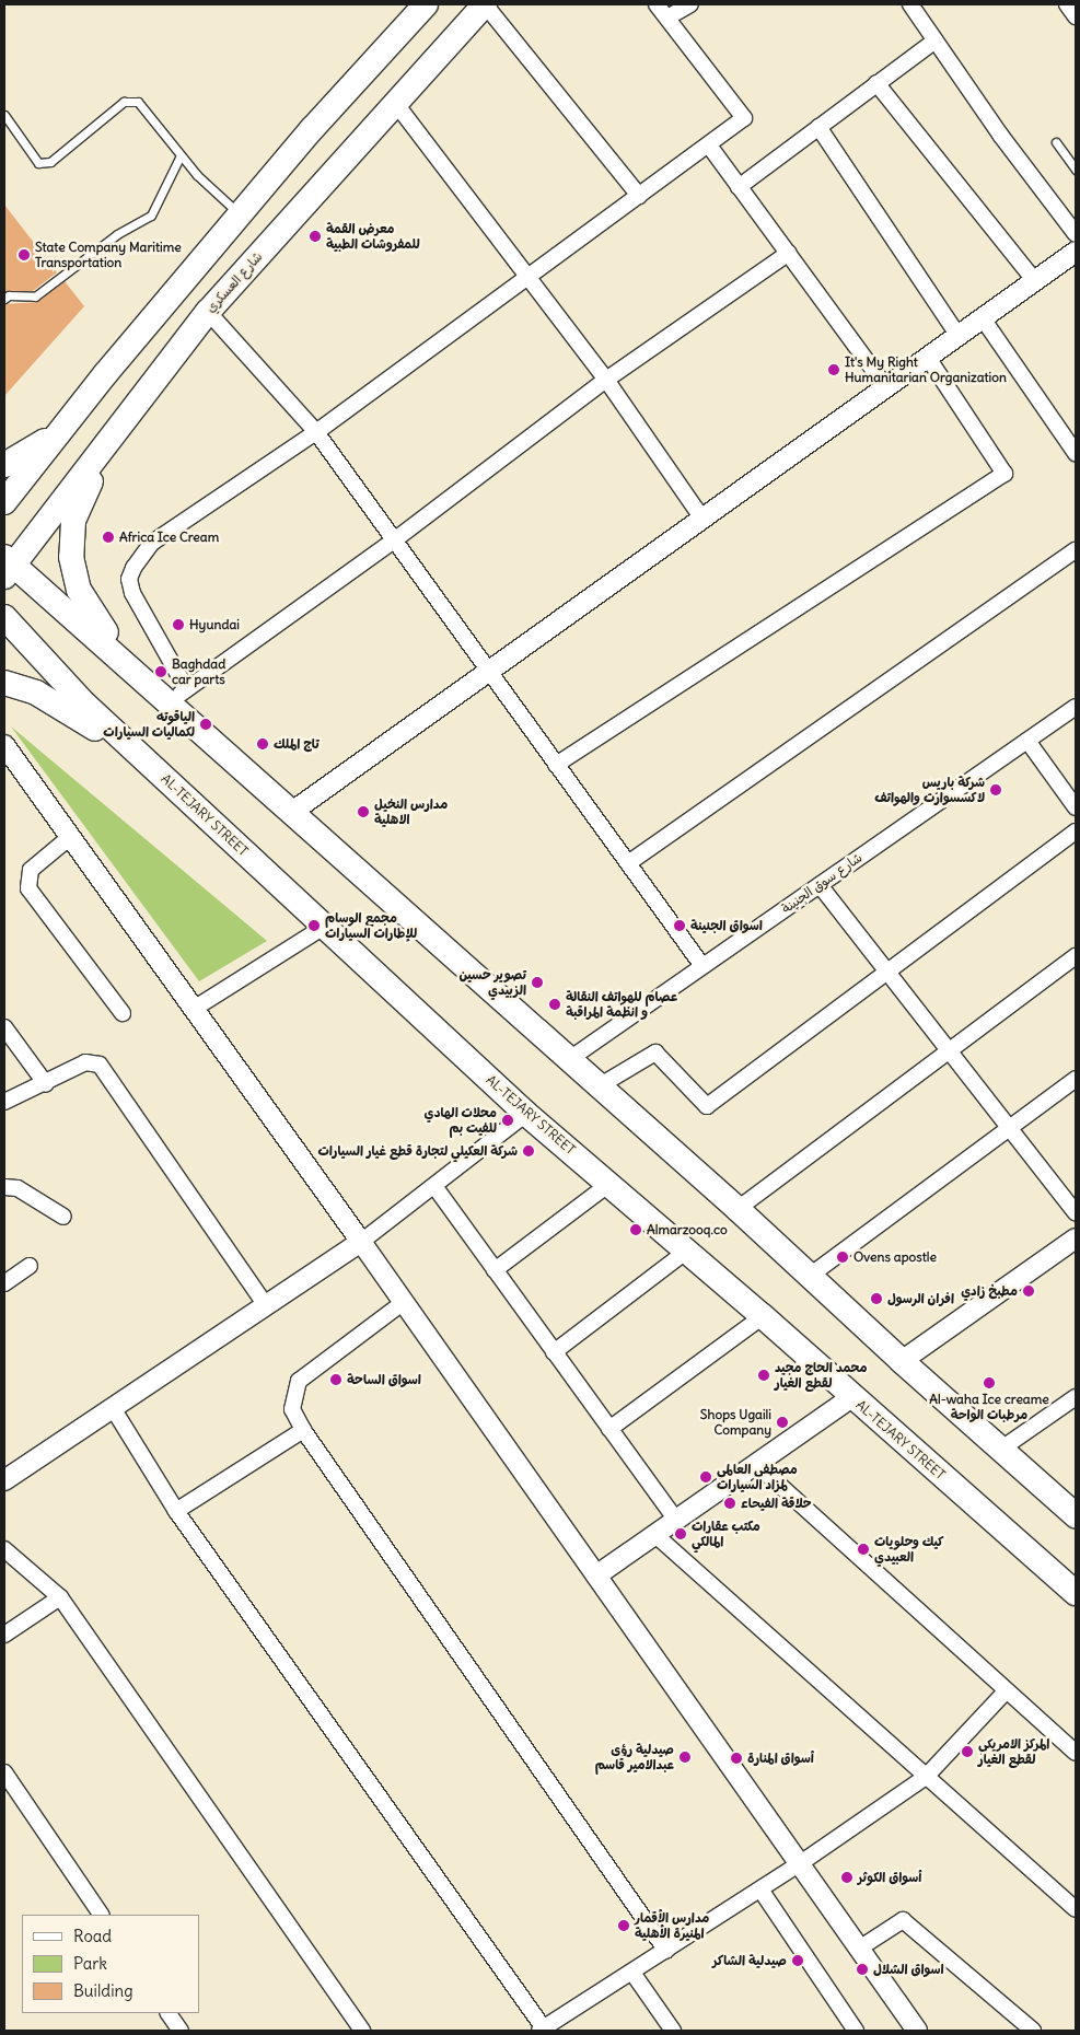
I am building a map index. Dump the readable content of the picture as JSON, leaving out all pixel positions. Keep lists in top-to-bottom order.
{
  "streets": {
    "main road": ["شارع العسكري", "AL-TEJARY STREET"],
    "street": ["شارع سوق الجنينة"]
  },
  "places": [
    "معرض القمة للمفروشات الطبية",
    "State Company Maritime Transportation",
    "It's My Right Humanitarian Organization",
    "Africa Ice Cream",
    "Hyundai",
    "Baghdad car parts",
    "الياقوته لكماليات السيارات",
    "تاج الملك",
    "شركة باريس لاكسسوارت والهواتف",
    "مدارس النخيل الاهلية",
    "مجمع الوسام للإطارات السيارات",
    "اسواق الجنينة",
    "تصوير حسين الزبيدي",
    "عصام للهواتف النقالة و انظمة المراقبة",
    "محلات الهادي للفيت بم",
    "شركة العكيلي لتجارة قطع غيار السيارات",
    "Almarzooq.co",
    "Ovens apostle",
    "مطبخ زادي",
    "افران الرسول",
    "محمد الحاج مجيد لقطع الغيار",
    "اسواق الساحة",
    "Al-waha Ice creame مرطبات الواحة",
    "Shops Ugaili Company",
    "مصطفى العالمي لمزاد السيارات",
    "حلاقة الفيحاء",
    "مكتب عقارات المالكي",
    "كيك وحلويات العبيدي",
    "المركز الامريكي لقطع الغيار",
    "صيدلية رؤى عبدالامير قاسم",
    "أسواق المنارة",
    "أسواق الكوثر",
    "مدارس الأقمار المنيرة الأهلية",
    "صيدلية الشاكر",
    "اسواق الشلال"
  ],
  "legend": ["Road", "Park", "Building"]
}
